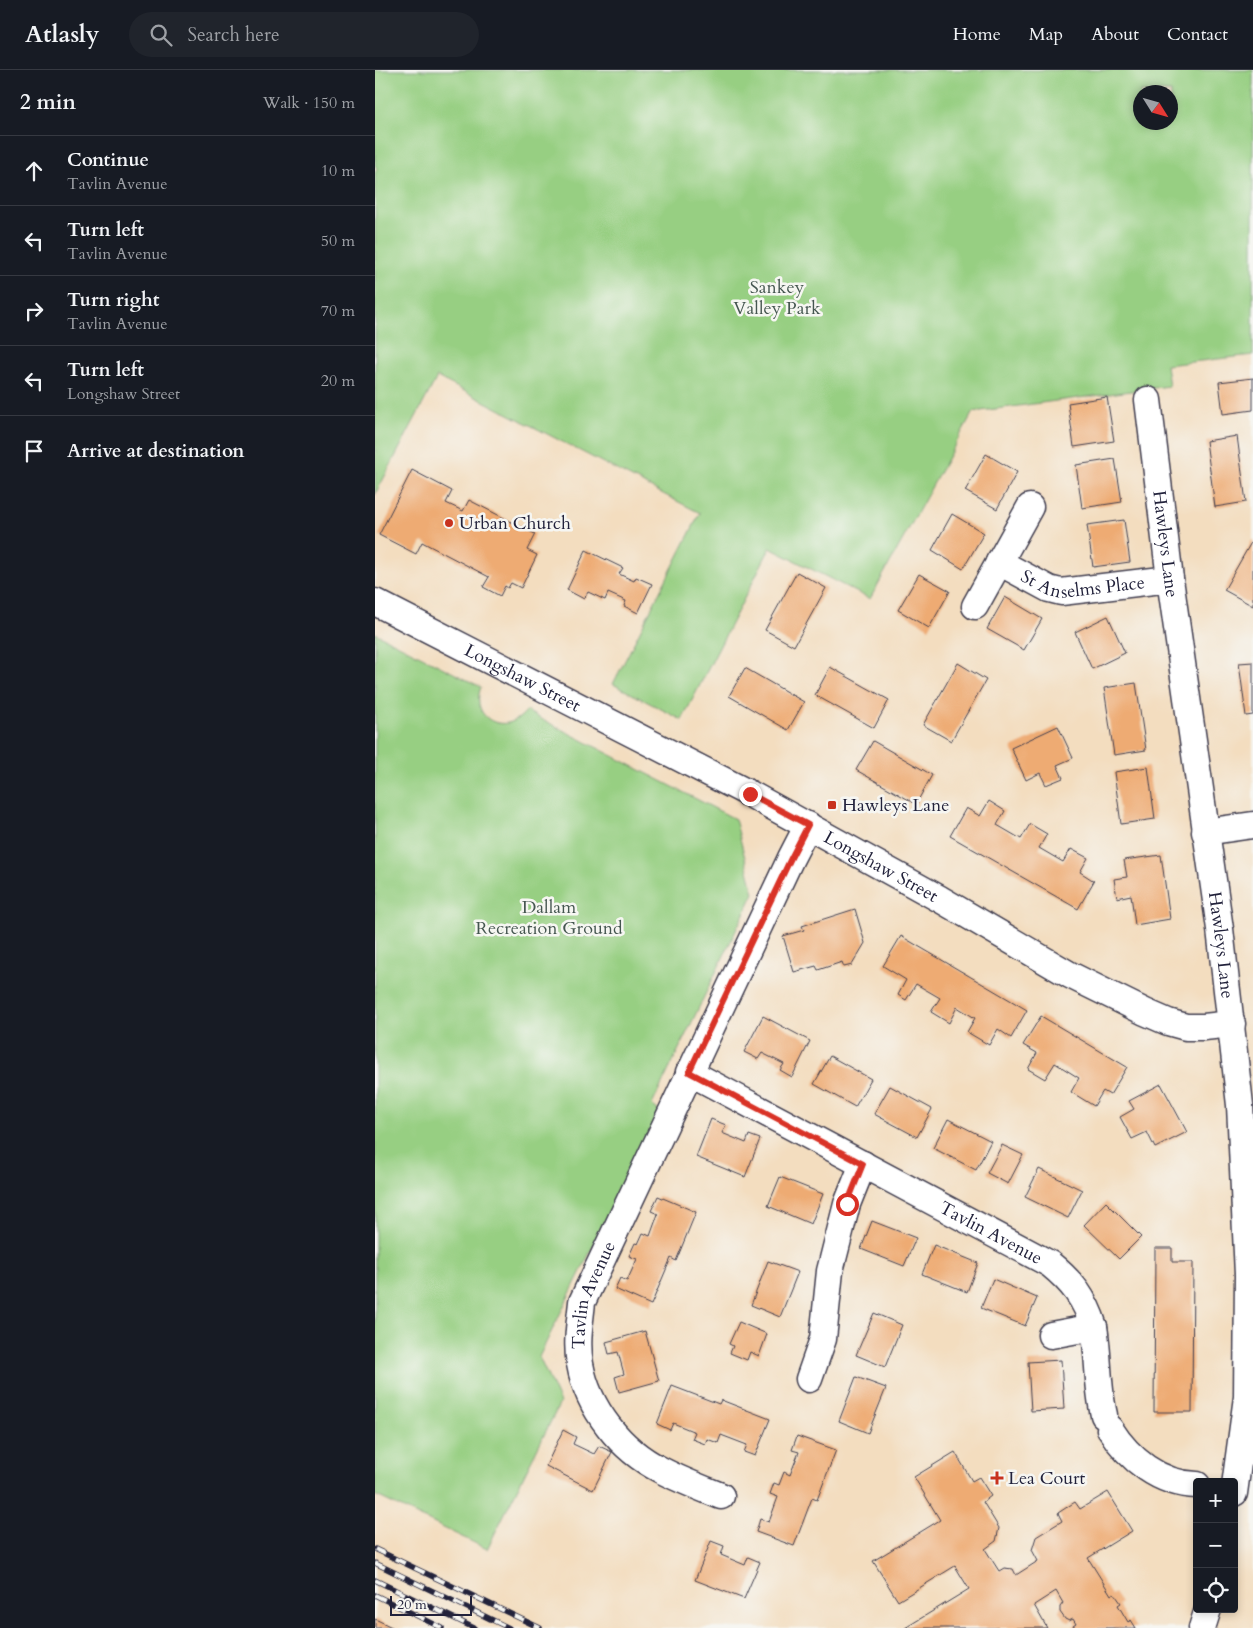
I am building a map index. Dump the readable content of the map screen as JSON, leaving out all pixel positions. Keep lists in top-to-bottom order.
{
  "streets": {
    "street": [
      "Hawleys Lane",
      "St Anselms Place",
      "Longshaw Street",
      "Tavlin Avenue"
    ]
  },
  "crossings": [
    ["Hawleys Lane", "St Anselms Place"],
    ["Hawleys Lane", "Longshaw Street"],
    ["Longshaw Street", "Tavlin Avenue"]
  ],
  "parks": ["Sankey Valley Park", "Dallam Recreation Ground"],
  "places": {
    "other": ["Urban Church"],
    "transit": ["Hawleys Lane"],
    "health": ["Lea Court"]
  },
  "scale_bar": "20 m",
  "north": "bottom right",
  "page": {
    "header": "Atlasly",
    "search": "Search here",
    "nav": [
      "Home",
      "Map",
      "About",
      "Contact"
    ],
    "heading": ["2 min", "Walk · 150 m"],
    "list": [
      ["Continue", "Tavlin Avenue", "10 m"],
      ["Turn left", "Tavlin Avenue", "50 m"],
      ["Turn right", "Tavlin Avenue", "70 m"],
      ["Turn left", "Longshaw Street", "20 m"],
      "Arrive at destination"
    ],
    "map_buttons": ["+", "−"],
    "scale": "20 m"
  }
}
